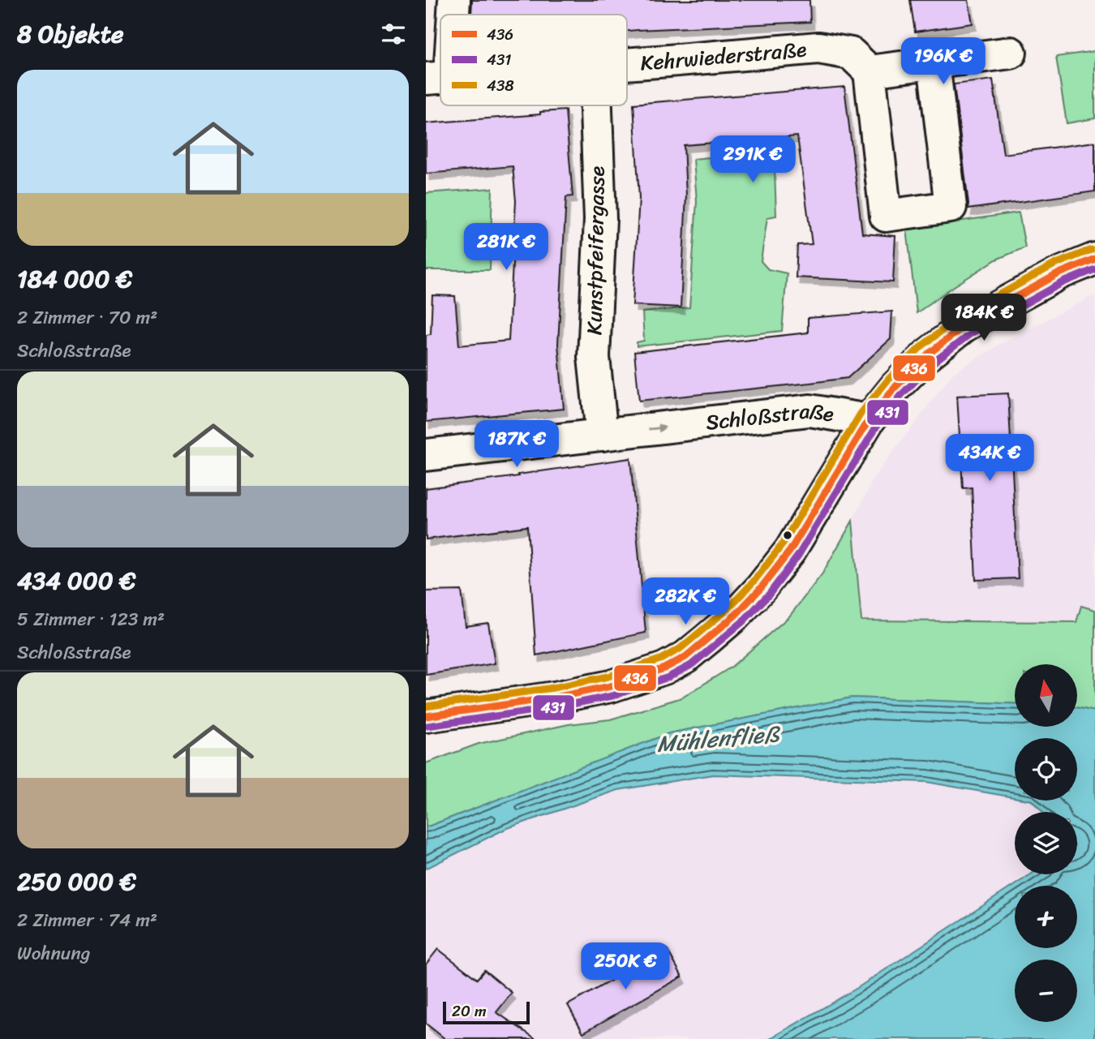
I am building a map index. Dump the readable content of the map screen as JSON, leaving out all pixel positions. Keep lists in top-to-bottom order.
{
  "streets": {
    "street": ["Kehrwiederstraße", "Kunstpfeifergasse", "Schloßstraße"]
  },
  "crossings": [
    ["Kunstpfeifergasse", "Schloßstraße"]
  ],
  "one_way": ["Schloßstraße"],
  "water": ["Mühlenfließ"],
  "lines": ["transit line 438", "transit line 436", "transit line 431"],
  "legend": ["436", "431", "438"],
  "scale_bar": "20 m",
  "north": "top",
  "page": {
    "heading": "8 Objekte",
    "price": [
      "196K €",
      "291K €",
      "281K €",
      "184K €",
      "187K €",
      "434K €",
      "282K €",
      "250K €"
    ],
    "list": [
      {
        "name": "184 000 €",
        "note": "2 Zimmer · 70 m² · Schloßstraße"
      },
      {
        "name": "434 000 €",
        "note": "5 Zimmer · 123 m² · Schloßstraße"
      },
      {
        "name": "250 000 €",
        "note": "2 Zimmer · 74 m² · Wohnung"
      }
    ],
    "map_buttons": ["+", "−"],
    "scale": "20 m"
  }
}
